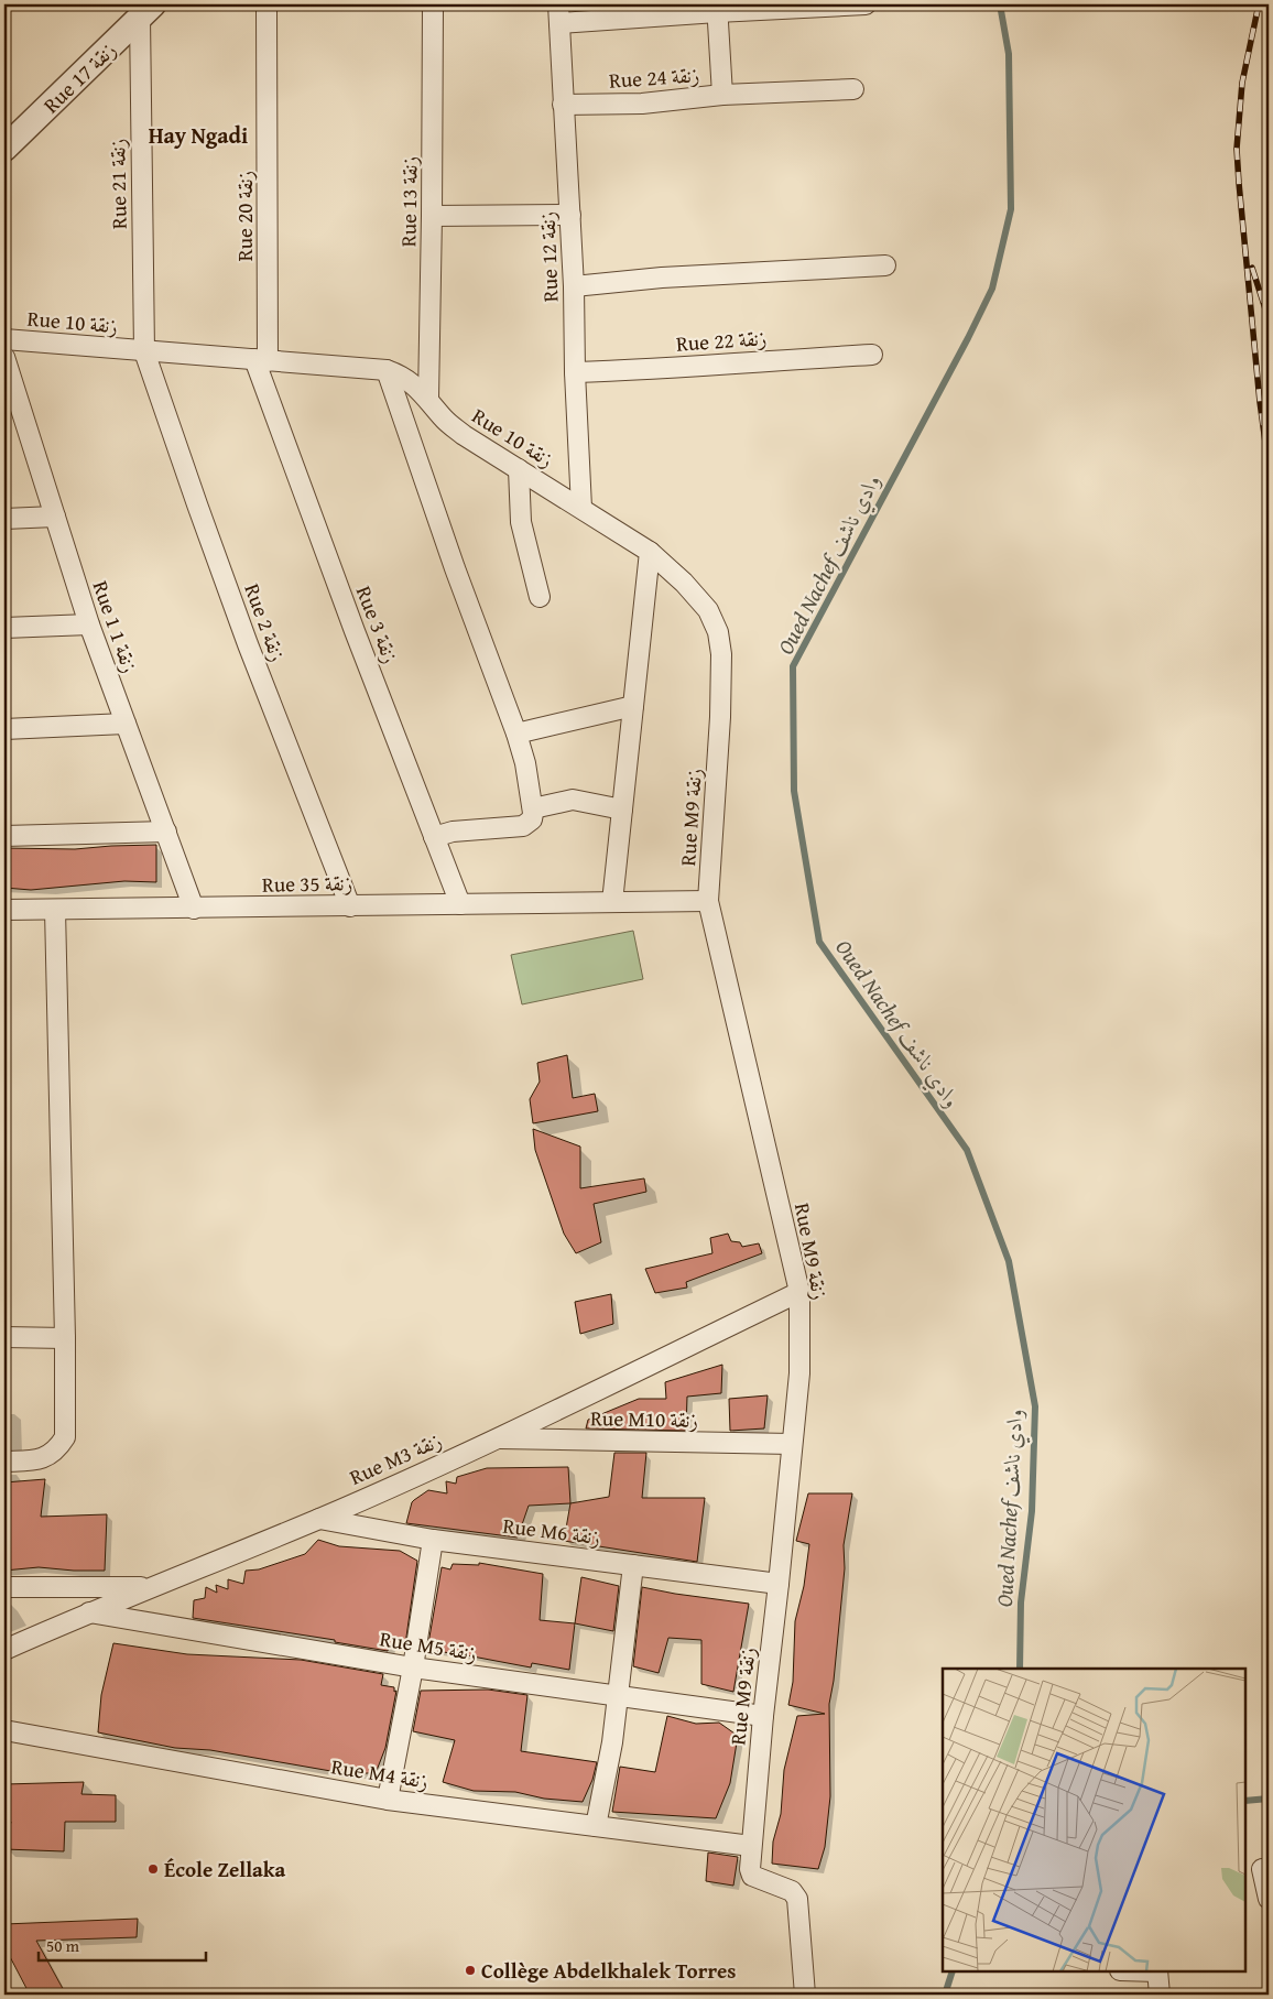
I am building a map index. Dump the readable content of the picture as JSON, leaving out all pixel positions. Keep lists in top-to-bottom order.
{
  "streets": {
    "street": [
      "Rue 17 زنقة",
      "Rue 24 زنقة",
      "Rue 21 زنقة",
      "Rue 13 زنقة",
      "Rue 20 زنقة",
      "Rue 12 زنقة",
      "Rue 10 زنقة",
      "Rue 22 زنقة",
      "Rue 2 زنقة",
      "Rue 3 زنقة",
      "Rue 1 زنقة 1",
      "Rue M9 زنقة",
      "Rue 35 زنقة",
      "Rue M10 زنقة",
      "Rue M3 زنقة",
      "Rue M6 زنقة",
      "Rue M5 زنقة",
      "Rue M4 زنقة"
    ]
  },
  "crossings": [
    ["Rue 17 زنقة", "Rue 21 زنقة"],
    ["Rue 24 زنقة", "Rue 12 زنقة"],
    ["Rue 21 زنقة", "Rue 10 زنقة"],
    ["Rue 21 زنقة", "Rue 2 زنقة"],
    ["Rue 13 زنقة", "Rue 10 زنقة"],
    ["Rue 20 زنقة", "Rue 10 زنقة"],
    ["Rue 20 زنقة", "Rue 3 زنقة"],
    ["Rue 12 زنقة", "Rue 10 زنقة"],
    ["Rue 12 زنقة", "Rue 22 زنقة"],
    ["Rue 10 زنقة", "Rue 2 زنقة"],
    ["Rue 10 زنقة", "Rue 3 زنقة"],
    ["Rue 10 زنقة", "Rue M9 زنقة"],
    ["Rue 2 زنقة", "Rue 35 زنقة"],
    ["Rue 3 زنقة", "Rue 35 زنقة"],
    ["Rue 1 زنقة 1", "Rue 35 زنقة"],
    ["Rue M9 زنقة", "Rue 35 زنقة"],
    ["Rue M9 زنقة", "Rue M10 زنقة"],
    ["Rue M9 زنقة", "Rue M3 زنقة"],
    ["Rue M9 زنقة", "Rue M6 زنقة"],
    ["Rue M9 زنقة", "Rue M5 زنقة"],
    ["Rue M9 زنقة", "Rue M4 زنقة"],
    ["Rue M10 زنقة", "Rue M3 زنقة"],
    ["Rue M3 زنقة", "Rue M6 زنقة"],
    ["Rue M3 زنقة", "Rue M5 زنقة"]
  ],
  "districts": ["Hay Ngadi"],
  "water": ["Oued Nachef وادي ناشف"],
  "places": ["École Zellaka", "Collège Abdelkhalek Torres"],
  "scale_bar": "50 m"
}
